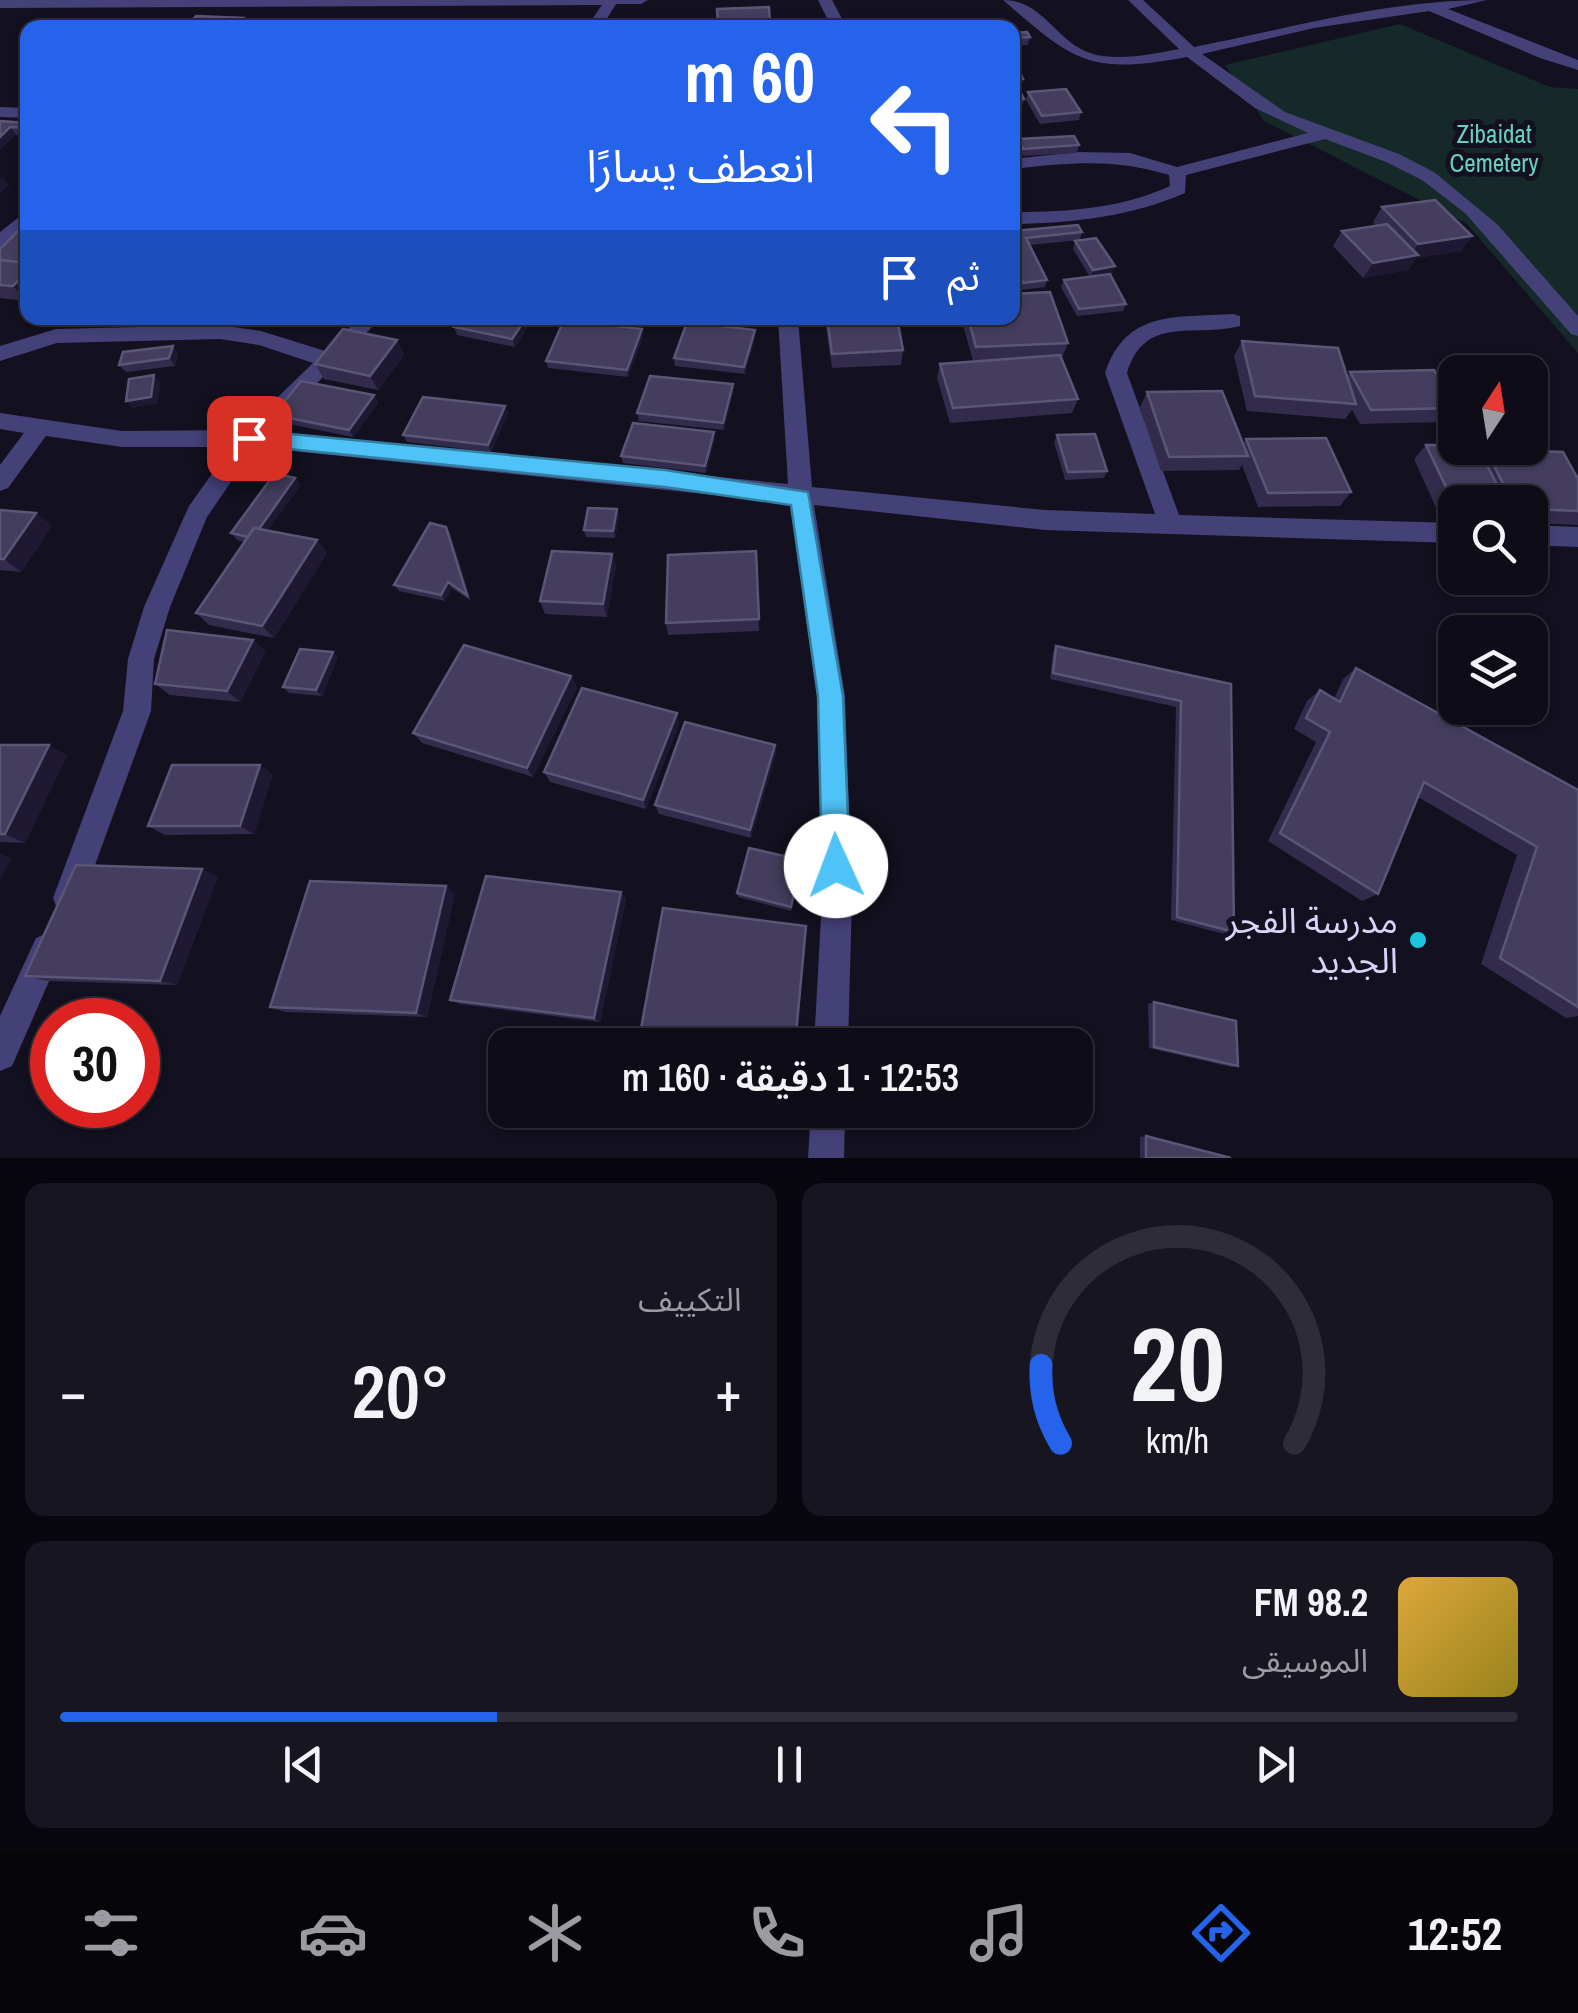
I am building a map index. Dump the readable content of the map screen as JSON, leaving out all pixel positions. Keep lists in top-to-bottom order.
{
  "parks": ["Zibaidat Cemetery"],
  "places": ["مدرسة الفجر الجديد"],
  "north": "top",
  "page": {
    "turn": ["60 m", "انعطف يسارًا"],
    "then": "ثم",
    "limit": "30",
    "trip": "12:53 · 1 دقيقة · 160 m",
    "tile": "التكييف",
    "heat": ["−", "20°", "+"],
    "song": ["98.2 FM", "الموسيقى"],
    "tabs": "12:52",
    "gauge": ["20", "km/h"]
  }
}
